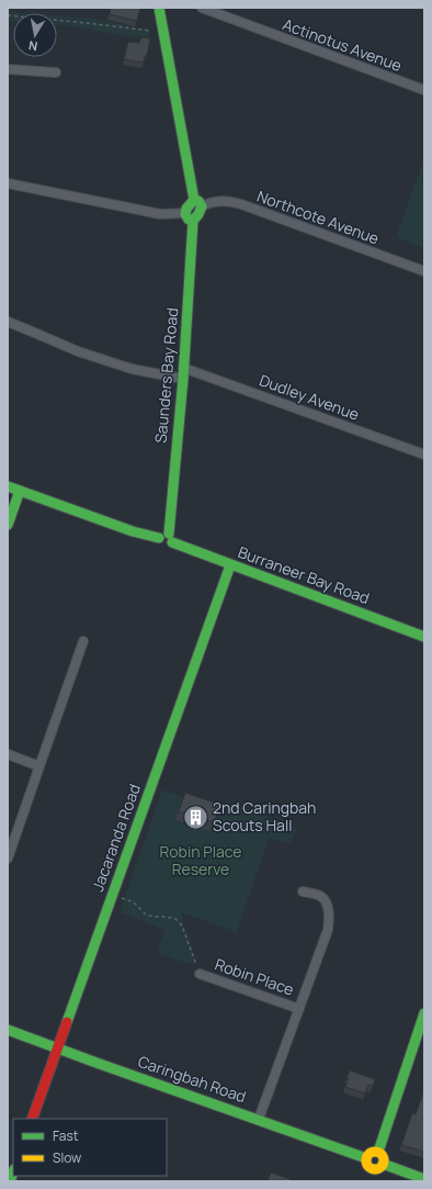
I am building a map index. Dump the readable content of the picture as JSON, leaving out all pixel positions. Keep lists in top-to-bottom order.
{
  "streets": {
    "street": [
      "Actinotus Avenue",
      "Northcote Avenue",
      "Saunders Bay Road",
      "Dudley Avenue",
      "Burraneer Bay Road",
      "Jacaranda Road",
      "Robin Place",
      "Caringbah Road"
    ]
  },
  "crossings": [
    ["Northcote Avenue", "Saunders Bay Road"],
    ["Saunders Bay Road", "Dudley Avenue"],
    ["Saunders Bay Road", "Burraneer Bay Road"],
    ["Burraneer Bay Road", "Jacaranda Road"],
    ["Jacaranda Road", "Caringbah Road"],
    ["Robin Place", "Caringbah Road"]
  ],
  "parks": ["Robin Place Reserve"],
  "places": {
    "building": ["2nd Caringbah Scouts Hall"]
  },
  "legend": ["Fast", "Slow"],
  "north": "bottom"
}
